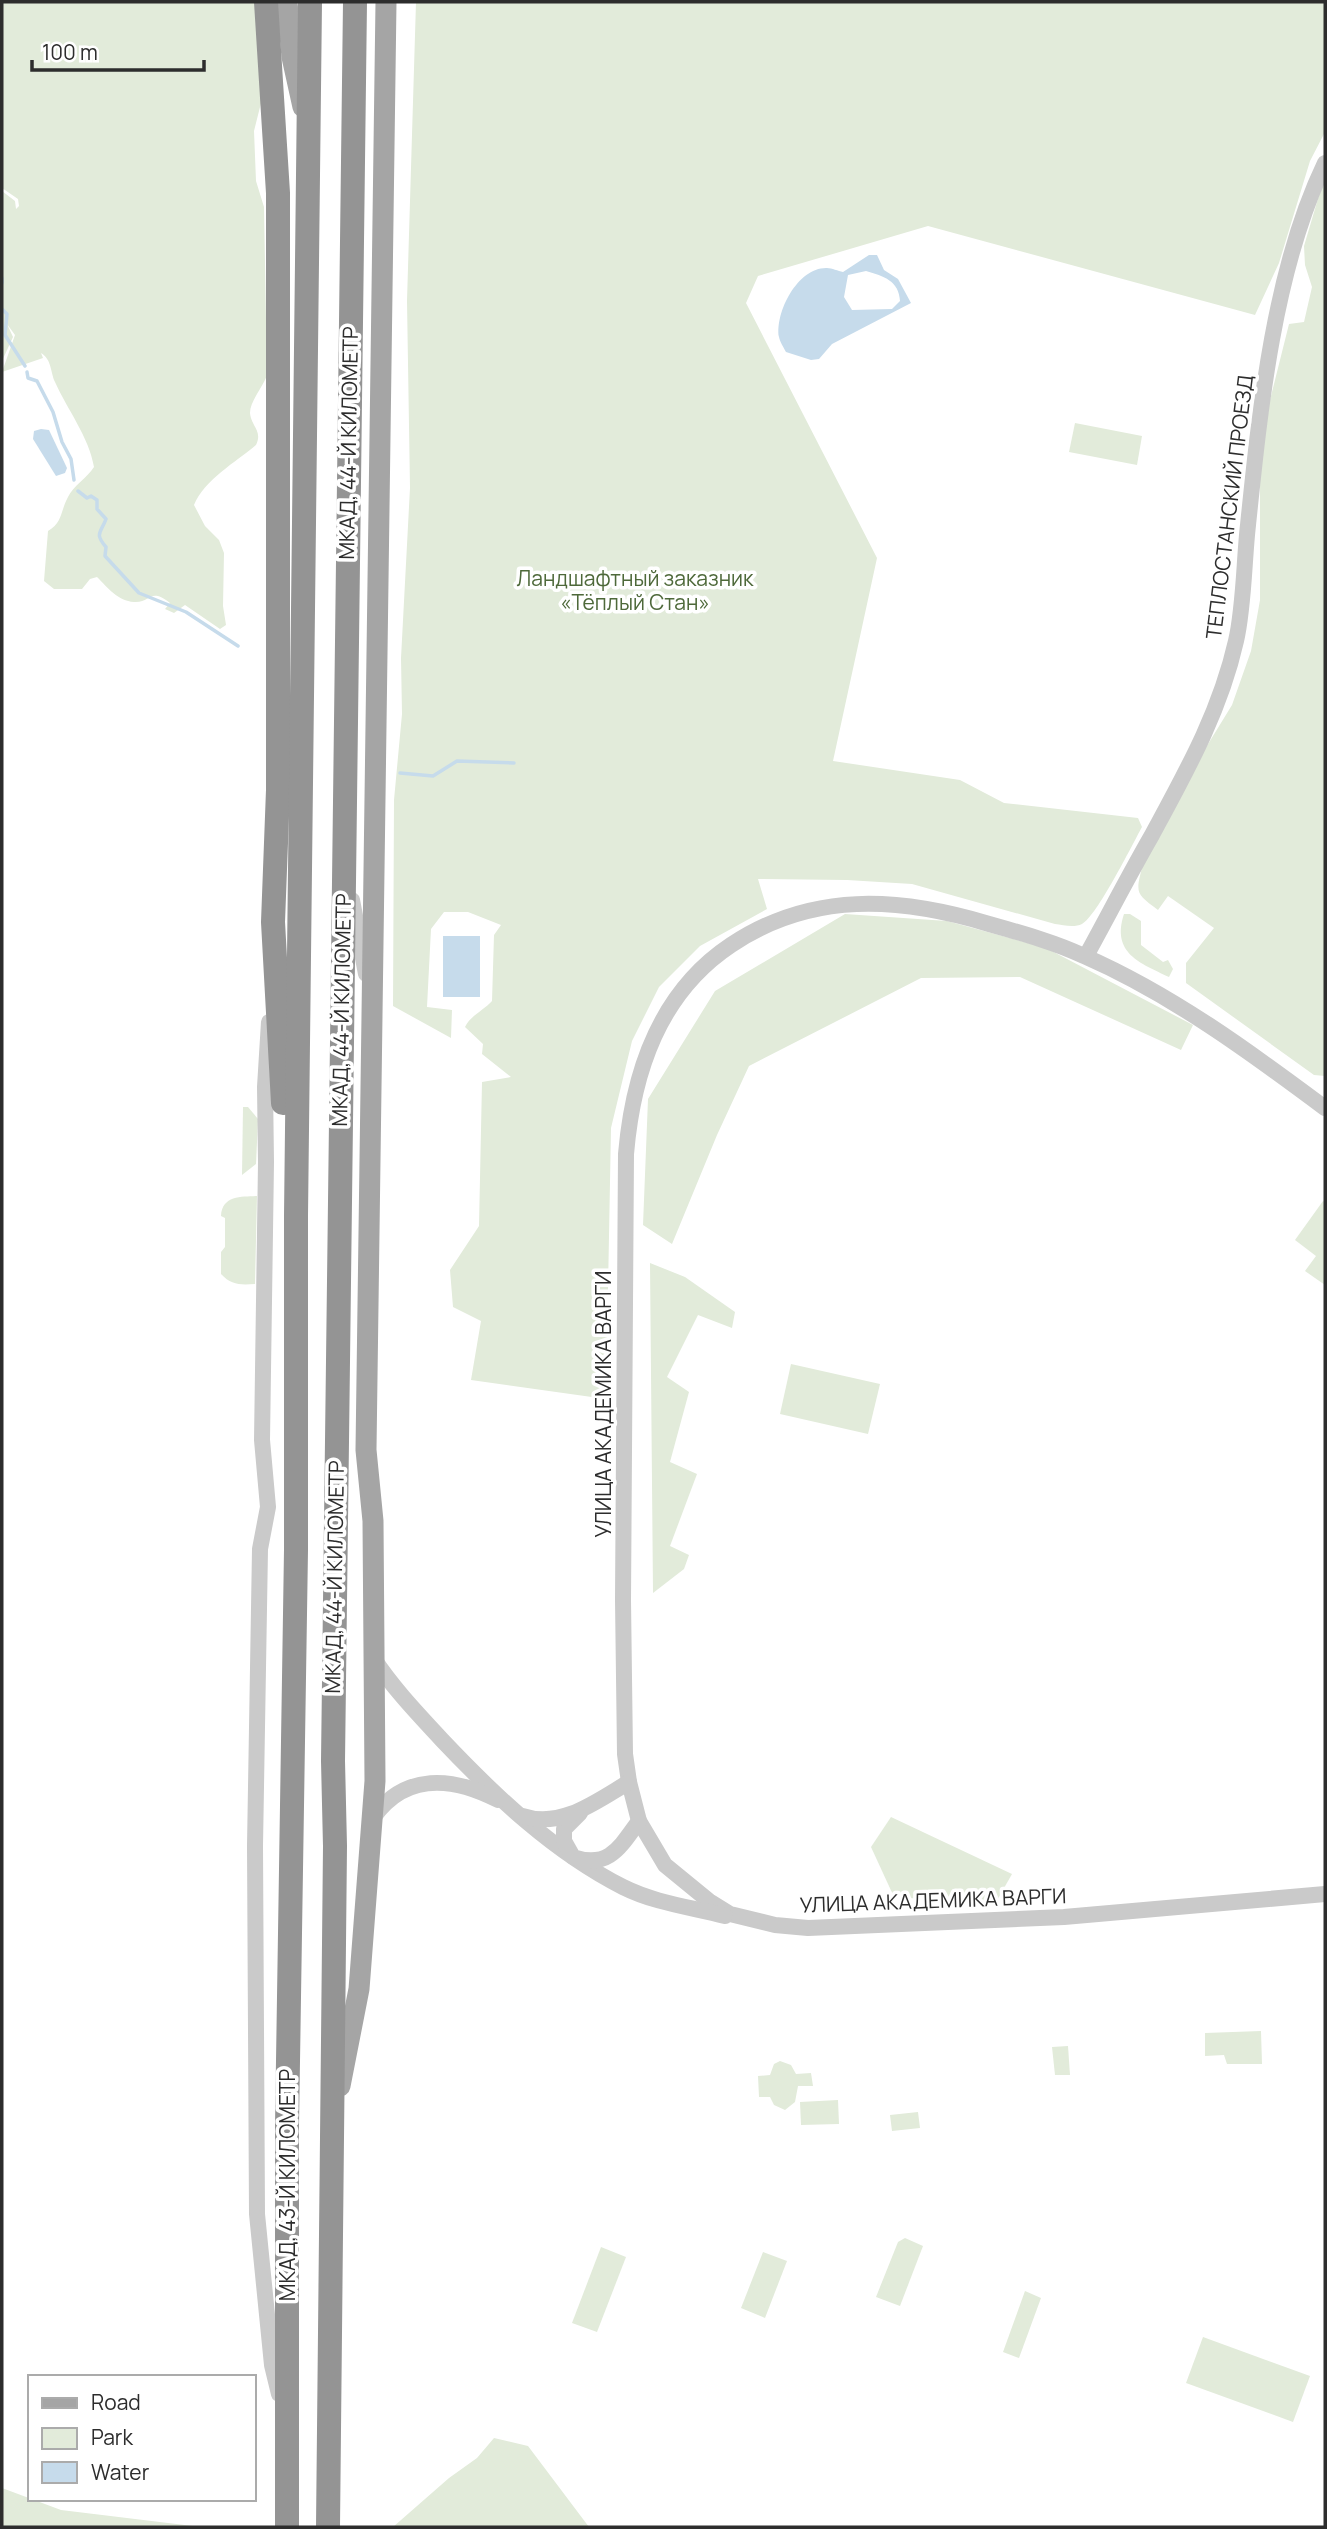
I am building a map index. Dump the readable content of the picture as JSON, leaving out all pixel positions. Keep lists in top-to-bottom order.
{
  "streets": {
    "highway": ["МКАД, 44-Й КИЛОМЕТР", "МКАД, 43-Й КИЛОМЕТР"],
    "street": ["ТЕПЛОСТАНСКИЙ ПРОЕЗД", "УЛИЦА АКАДЕМИКА ВАРГИ"]
  },
  "crossings": [
    ["МКАД, 44-Й КИЛОМЕТР", "МКАД, 43-Й КИЛОМЕТР"],
    ["ТЕПЛОСТАНСКИЙ ПРОЕЗД", "УЛИЦА АКАДЕМИКА ВАРГИ"]
  ],
  "parks": ["Ландшафтный заказник «Тёплый Стан»"],
  "legend": ["Road", "Park", "Water"],
  "scale_bar": "100 m"
}
